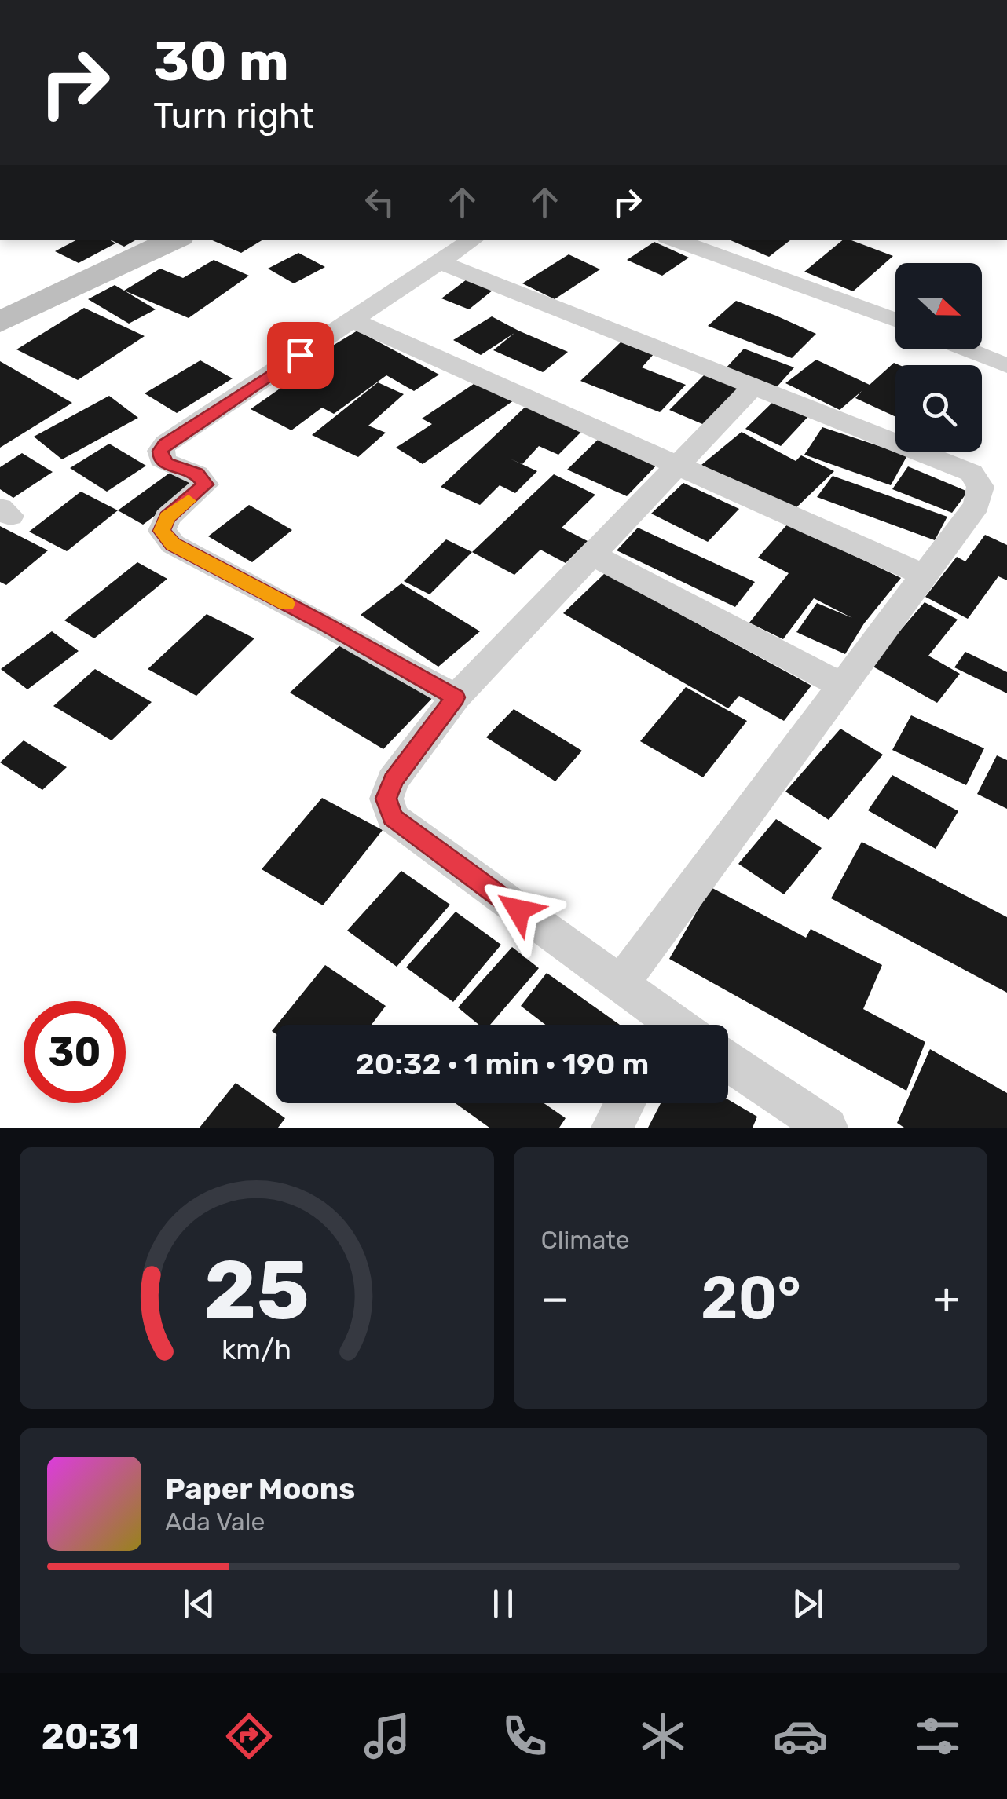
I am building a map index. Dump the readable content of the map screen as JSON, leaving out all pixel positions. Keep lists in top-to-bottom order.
{
  "north": "right",
  "page": {
    "turn": ["30 m", "Turn right"],
    "limit": "30",
    "trip": "20:32 · 1 min · 190 m",
    "tile": "Climate",
    "heat": ["−", "20°", "+"],
    "song": ["Paper Moons", "Ada Vale"],
    "tabs": "20:31",
    "gauge": ["25", "km/h"]
  }
}
